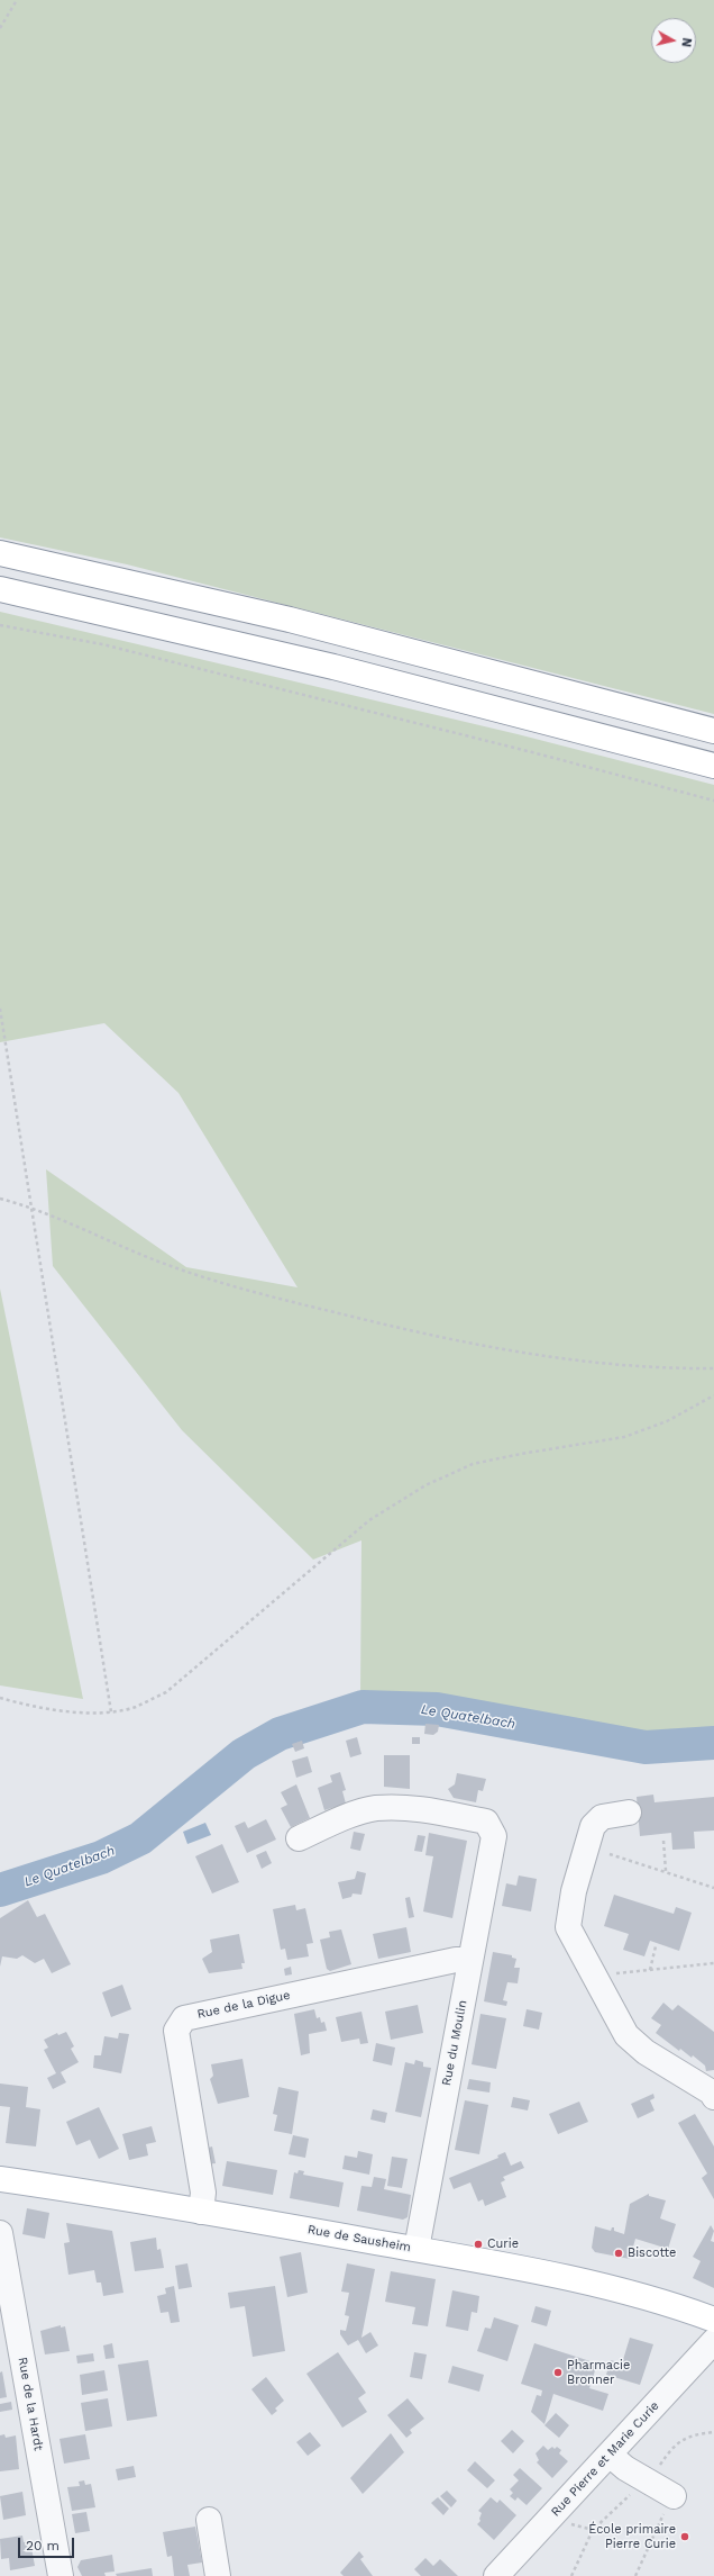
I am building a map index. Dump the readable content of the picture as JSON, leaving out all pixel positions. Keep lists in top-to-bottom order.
{
  "streets": {
    "main road": ["Rue de Sausheim"],
    "street": [
      "Rue de la Digue",
      "Rue du Moulin",
      "Rue de la Hardt",
      "Rue Pierre et Marie Curie"
    ]
  },
  "crossings": [
    ["Rue de la Digue", "Rue du Moulin"],
    ["Rue de la Digue", "Rue de Sausheim"],
    ["Rue du Moulin", "Rue de Sausheim"]
  ],
  "water": ["Le Quatelbach"],
  "places": [
    "Curie",
    "Biscotte",
    "Pharmacie Bronner",
    "École primaire Pierre Curie"
  ],
  "scale_bar": "20 m",
  "north": "right"
}
